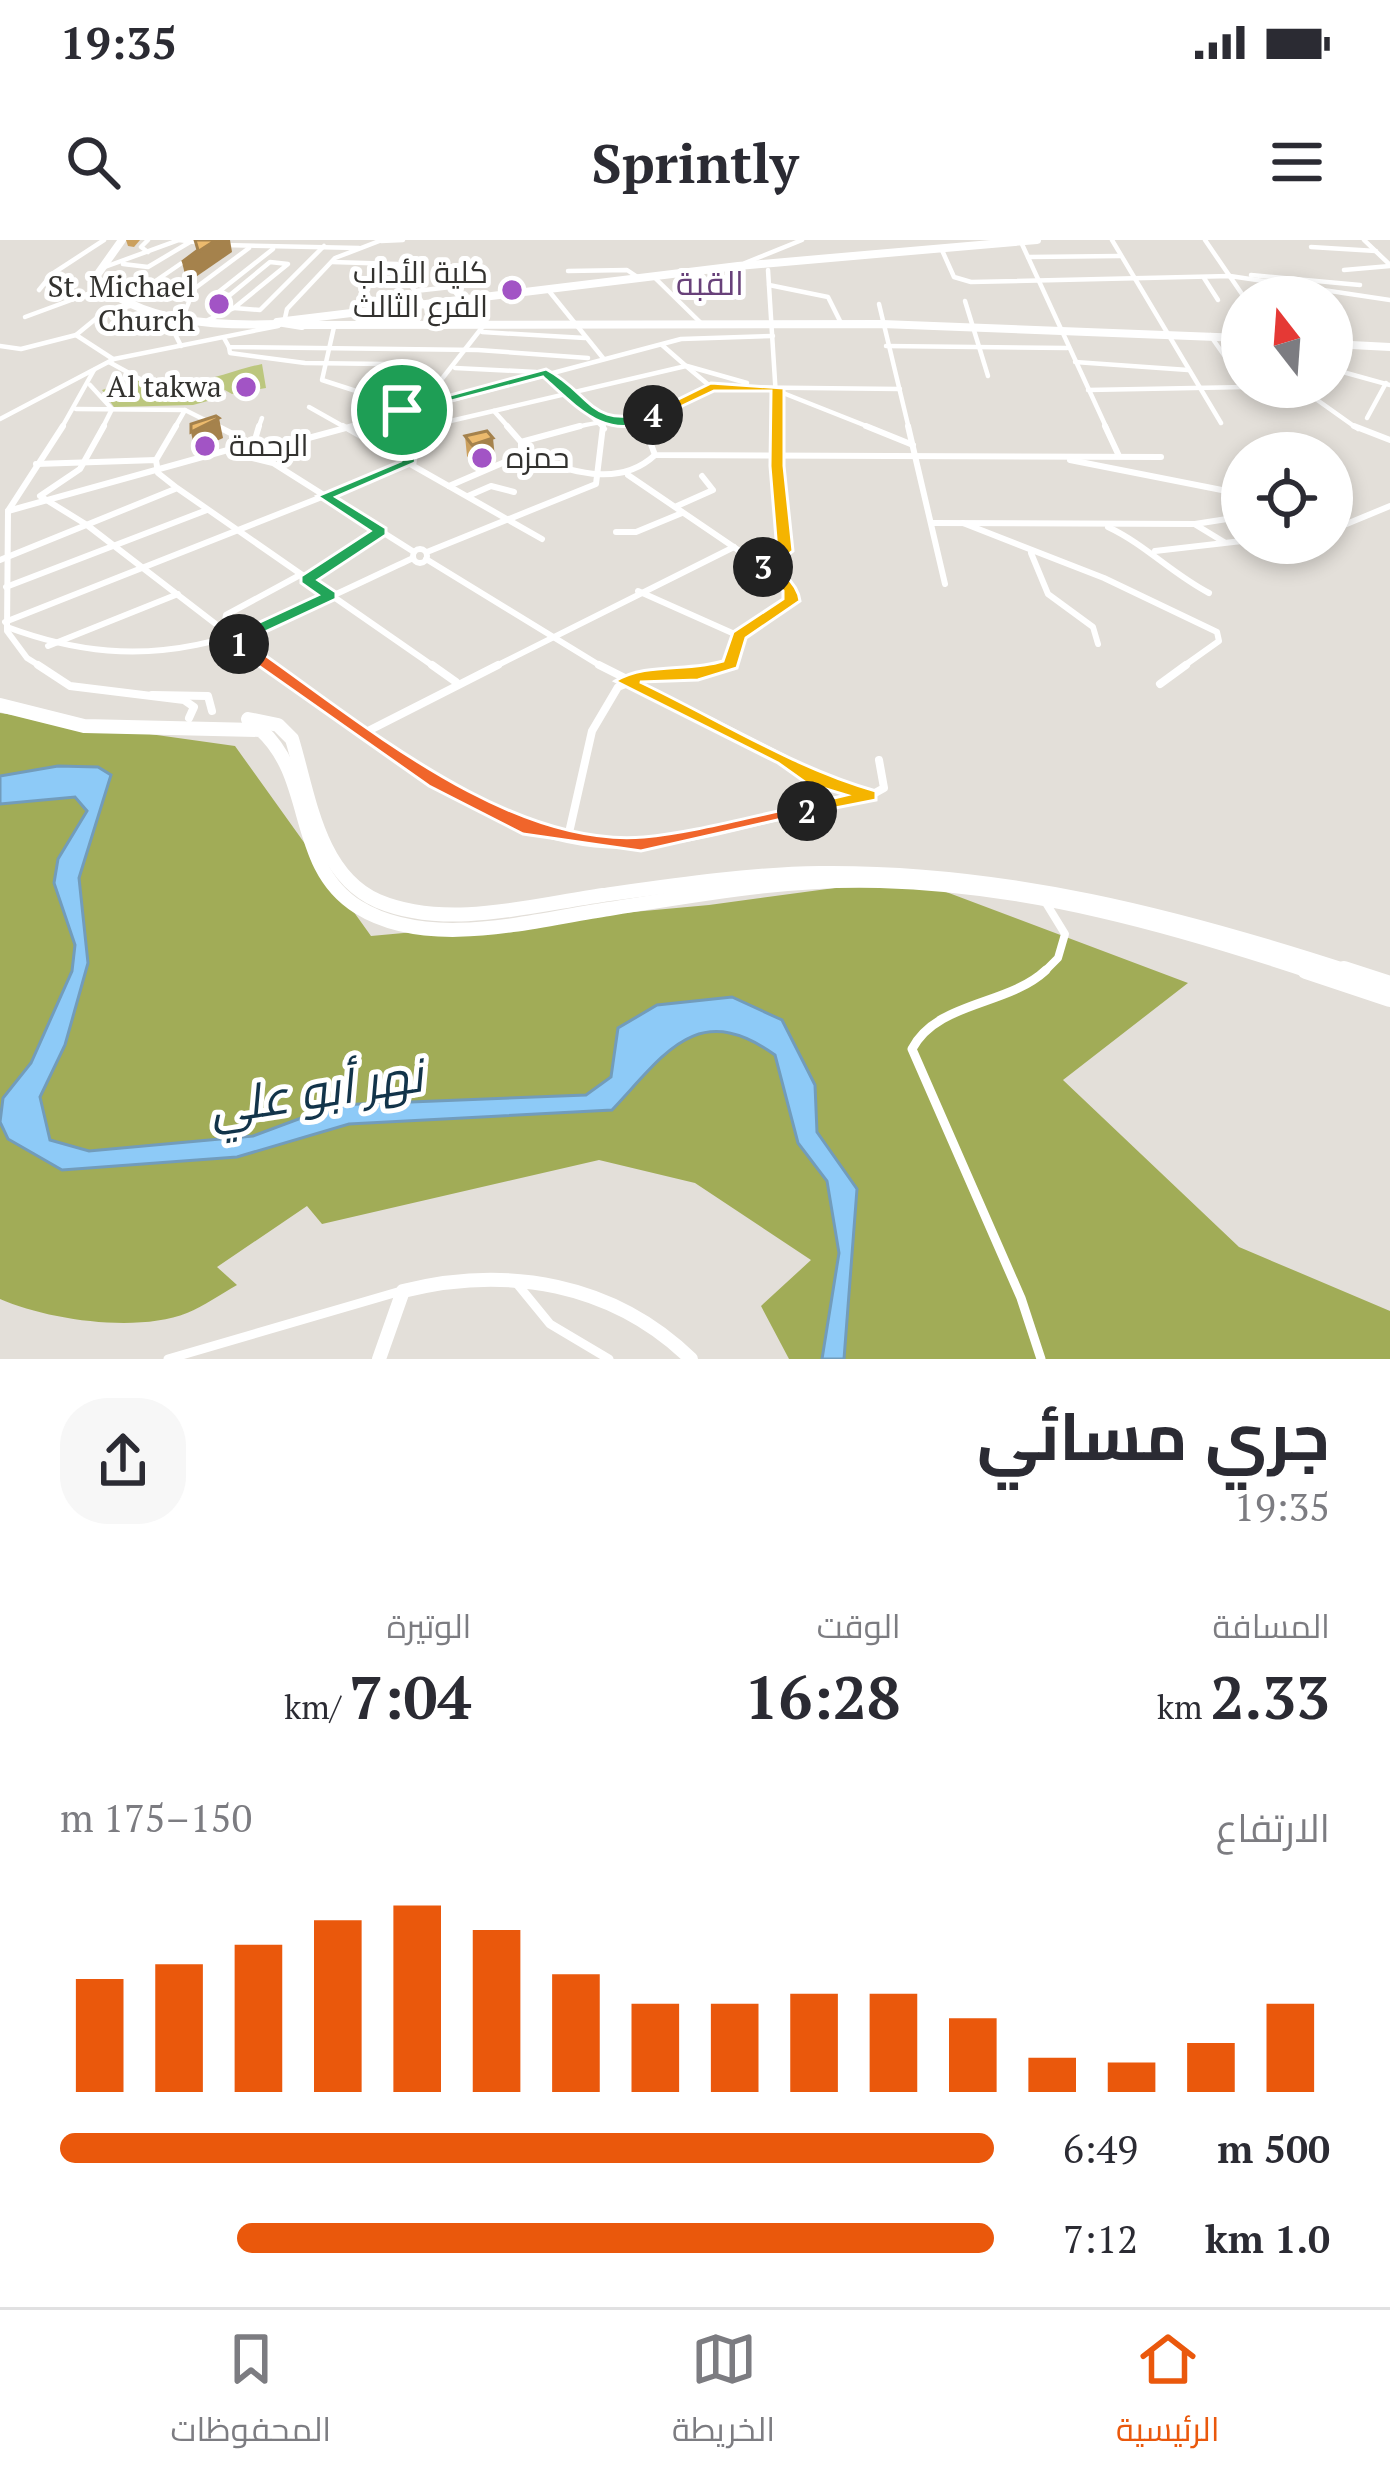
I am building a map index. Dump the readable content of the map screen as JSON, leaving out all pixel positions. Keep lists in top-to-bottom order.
{
  "districts": ["القبة"],
  "water": ["نهر أبو علي"],
  "places": [
    "كلية الأداب الفرع الثالث",
    "St. Michael Church",
    "Al takwa",
    "الرحمة",
    "حمزه"
  ],
  "north": "top",
  "page": {
    "status": "19:35",
    "header": "Sprintly",
    "pins": [
      "4",
      "3",
      "1",
      "2"
    ],
    "heading": ["جري مسائي", "19:35"],
    "stats": [
      ["المسافة", "2.33 km"],
      ["الوقت", "16:28"],
      ["الوتيرة", "7:04 /km"]
    ],
    "chart": ["الارتفاع", "150–175 m"],
    "list": [
      {
        "name": "500 m",
        "note": "6:49"
      },
      {
        "name": "1.0 km",
        "note": "7:12"
      }
    ],
    "tabs": ["الرئيسية", "الخريطة", "المحفوظات"]
  }
}
